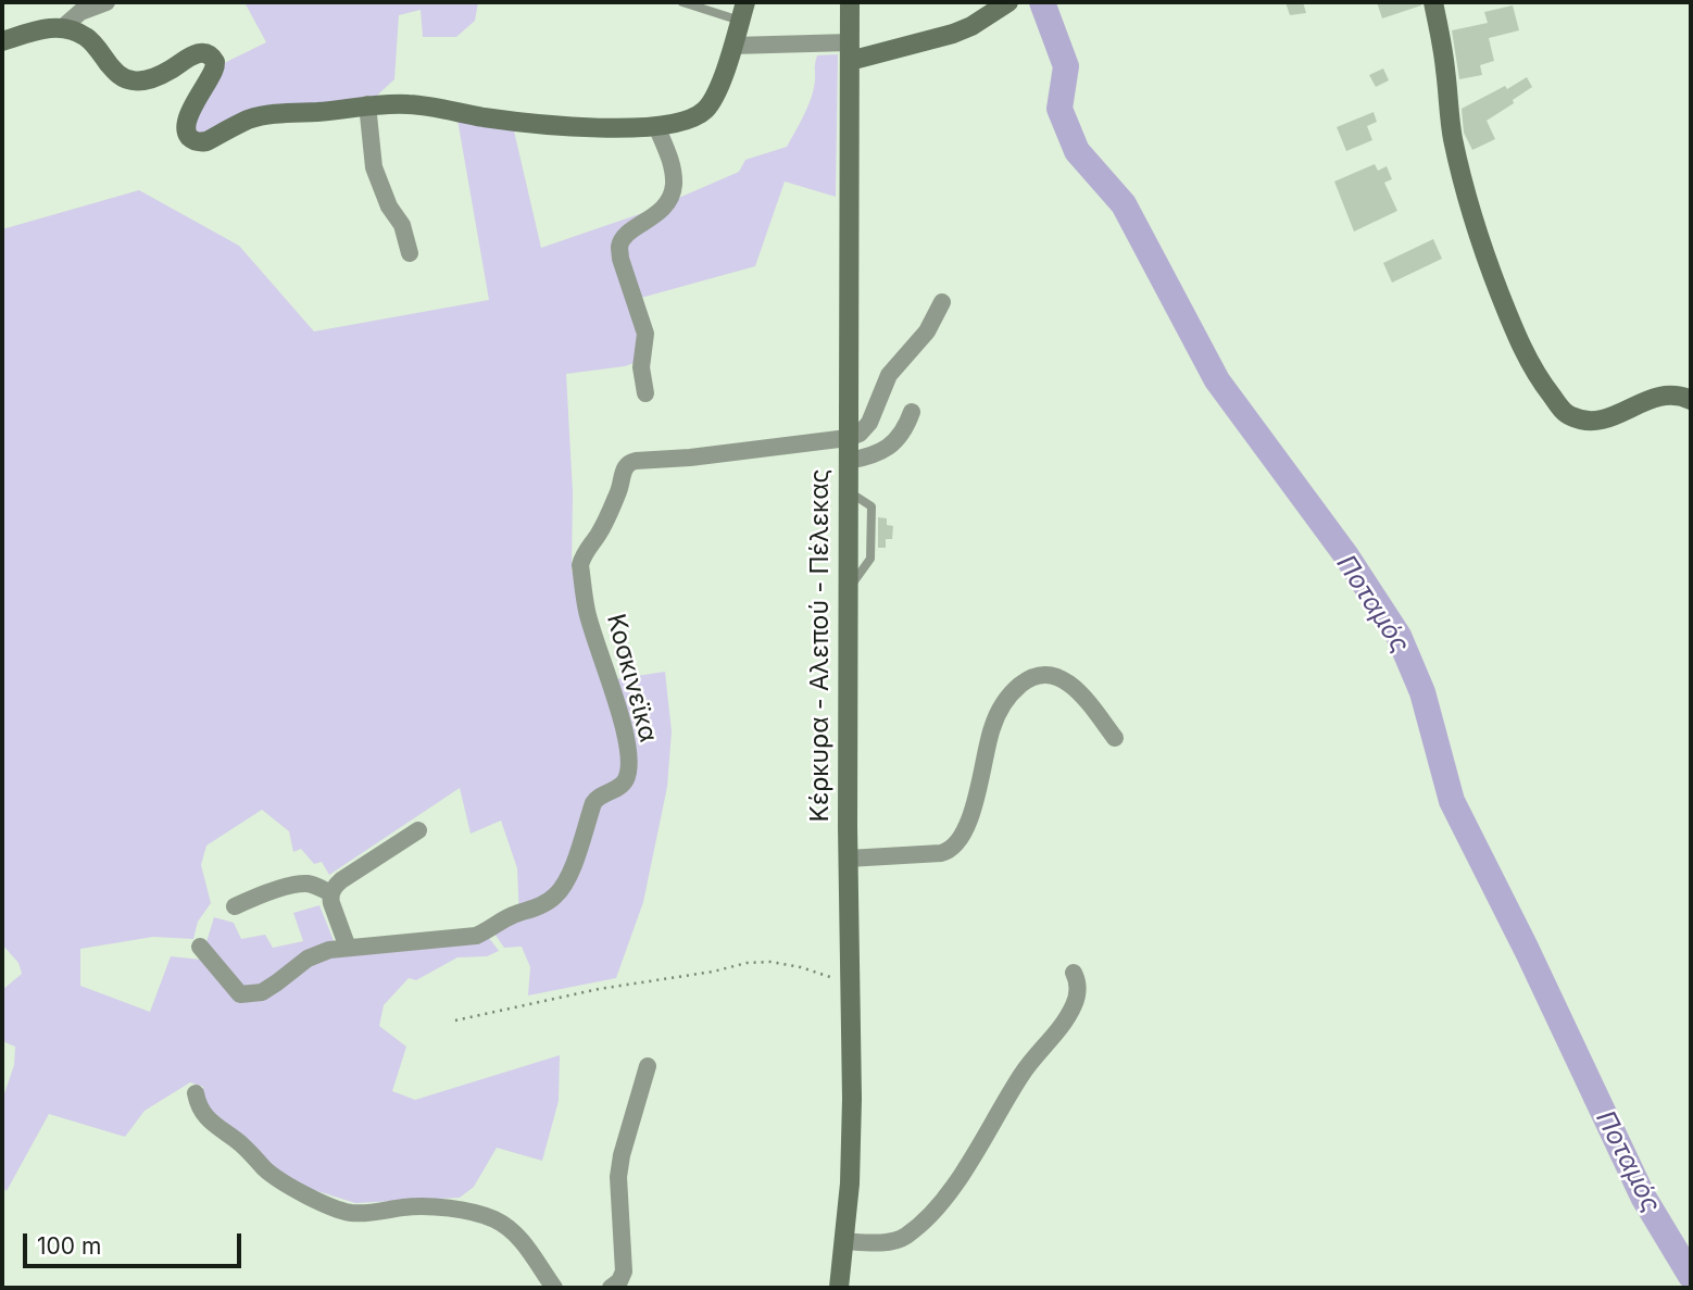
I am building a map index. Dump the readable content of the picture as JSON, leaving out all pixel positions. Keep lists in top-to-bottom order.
{
  "streets": {
    "street": ["Κέρκυρα - Αλεπού - Πέλεκας", "Κοσκινεϊκα"]
  },
  "crossings": [
    ["Κέρκυρα - Αλεπού - Πέλεκας", "Κοσκινεϊκα"]
  ],
  "water": ["Ποταμός"],
  "scale_bar": "100 m"
}
